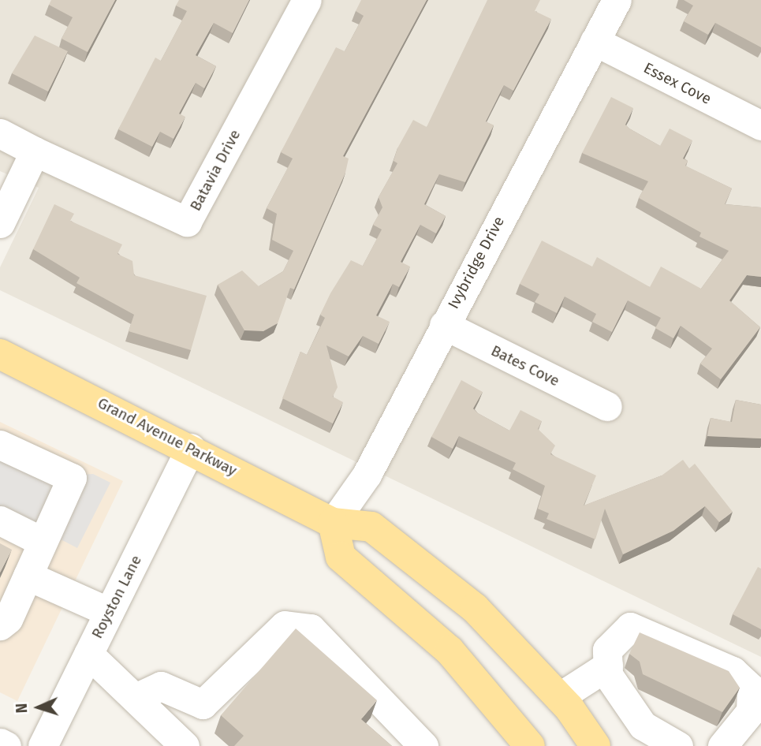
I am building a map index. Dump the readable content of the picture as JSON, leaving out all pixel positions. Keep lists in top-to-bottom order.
{
  "streets": {
    "main road": ["Grand Avenue Parkway"],
    "street": [
      "Essex Cove",
      "Batavia Drive",
      "Ivybridge Drive",
      "Bates Cove",
      "Royston Lane"
    ]
  },
  "crossings": [
    ["Essex Cove", "Ivybridge Drive"],
    ["Ivybridge Drive", "Bates Cove"],
    ["Ivybridge Drive", "Grand Avenue Parkway"],
    ["Grand Avenue Parkway", "Royston Lane"]
  ],
  "north": "left"
}
